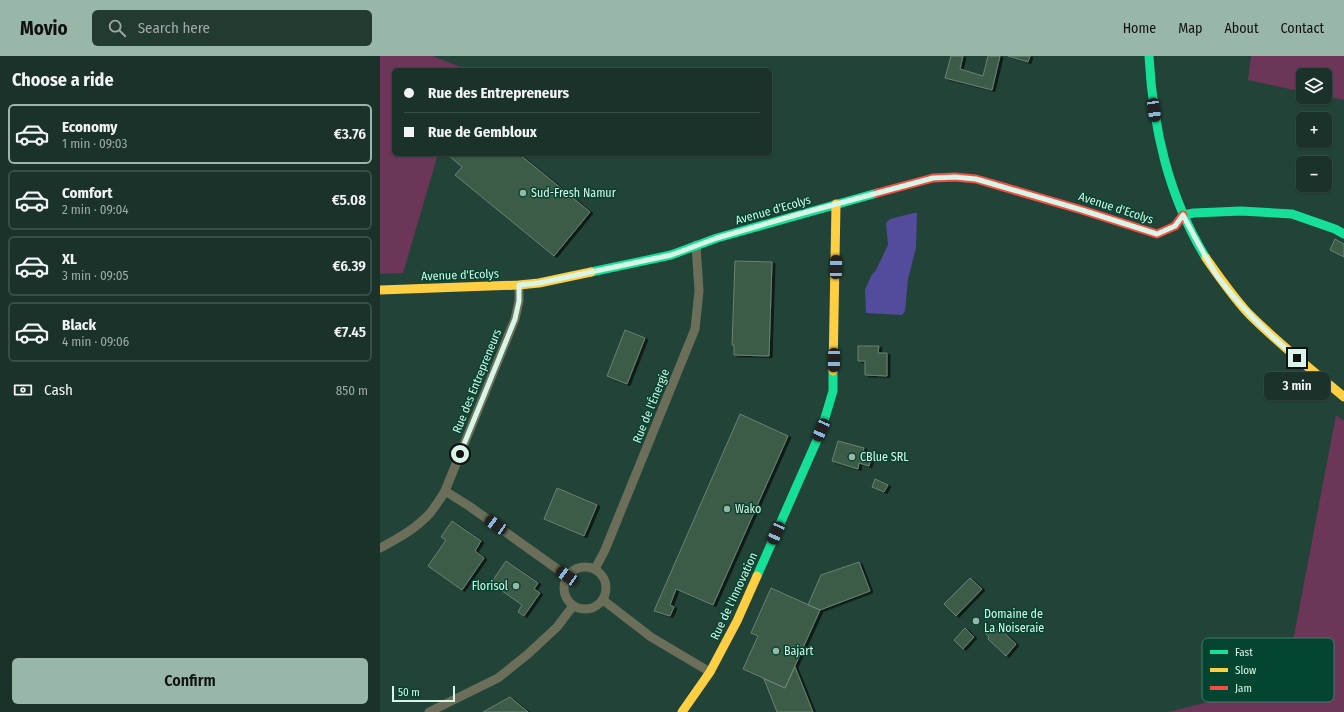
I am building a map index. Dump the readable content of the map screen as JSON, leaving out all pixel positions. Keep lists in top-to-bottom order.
{
  "streets": {
    "street": [
      "Avenue d'Ecolys",
      "Rue des Entrepreneurs",
      "Rue de l'Énergie",
      "Rue de l'Innovation"
    ]
  },
  "crossings": [
    ["Avenue d'Ecolys", "Rue des Entrepreneurs"],
    ["Avenue d'Ecolys", "Rue de l'Énergie"],
    ["Avenue d'Ecolys", "Rue de l'Innovation"]
  ],
  "places": [
    "Sud-Fresh Namur",
    "CBlue SRL",
    "Wako",
    "Florisol",
    "Domaine de La Noiseraie",
    "Bajart"
  ],
  "legend": ["Fast", "Slow", "Jam"],
  "scale_bar": "50 m",
  "page": {
    "header": "Movio",
    "search": "Search here",
    "nav": [
      "Home",
      "Map",
      "About",
      "Contact"
    ],
    "heading": "Choose a ride",
    "map_buttons": ["+", "−"],
    "banner": ["Rue des Entrepreneurs", "Rue de Gembloux"],
    "list": [
      {
        "name": "Economy",
        "note": "1 min · 09:03",
        "value": "€3.76"
      },
      {
        "name": "Comfort",
        "note": "2 min · 09:04",
        "value": "€5.08"
      },
      {
        "name": "XL",
        "note": "3 min · 09:05",
        "value": "€6.39"
      },
      {
        "name": "Black",
        "note": "4 min · 09:06",
        "value": "€7.45"
      }
    ],
    "pay": ["Cash", "850 m"],
    "bubble": "3 min",
    "buttons": "Confirm",
    "scale": "50 m"
  }
}
